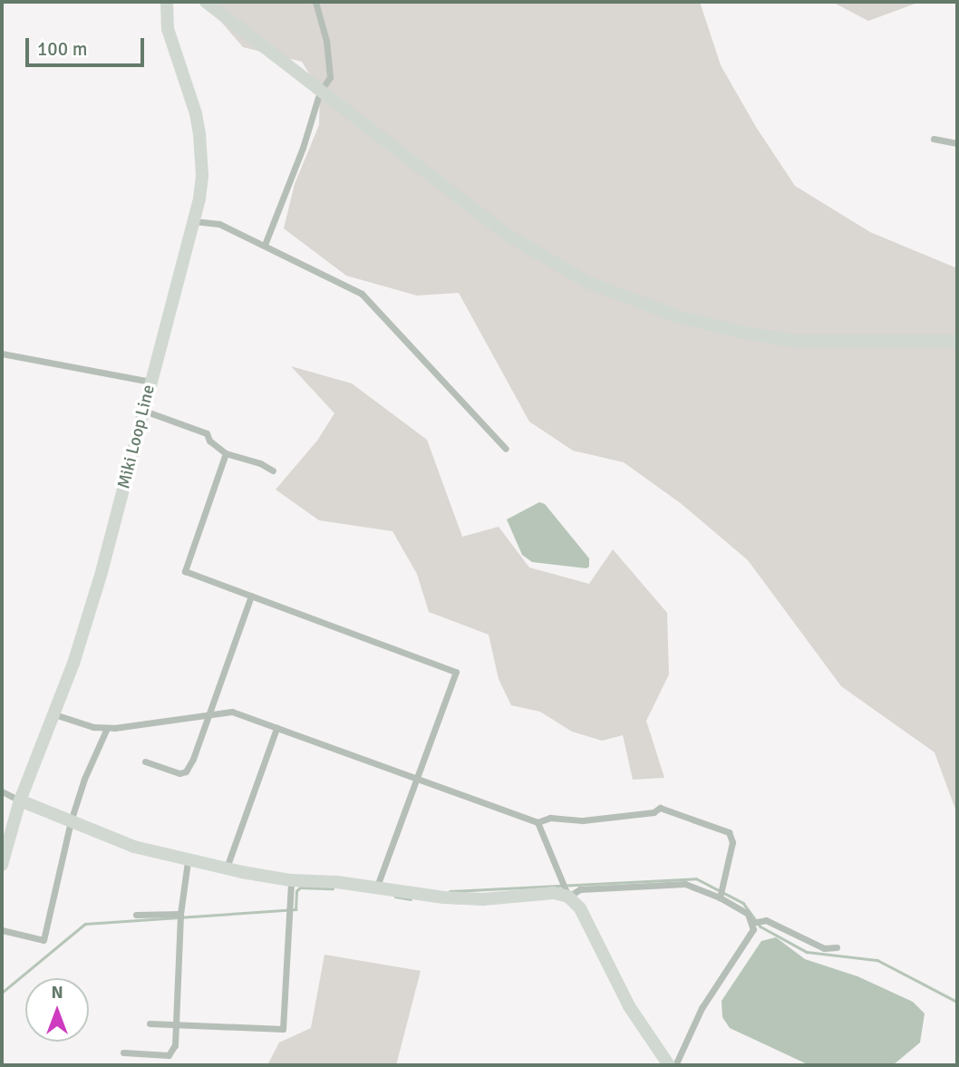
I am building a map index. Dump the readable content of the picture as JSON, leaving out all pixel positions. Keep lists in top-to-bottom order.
{
  "streets": {
    "street": ["Miki Loop Line"]
  },
  "scale_bar": "100 m",
  "north": "top"
}
